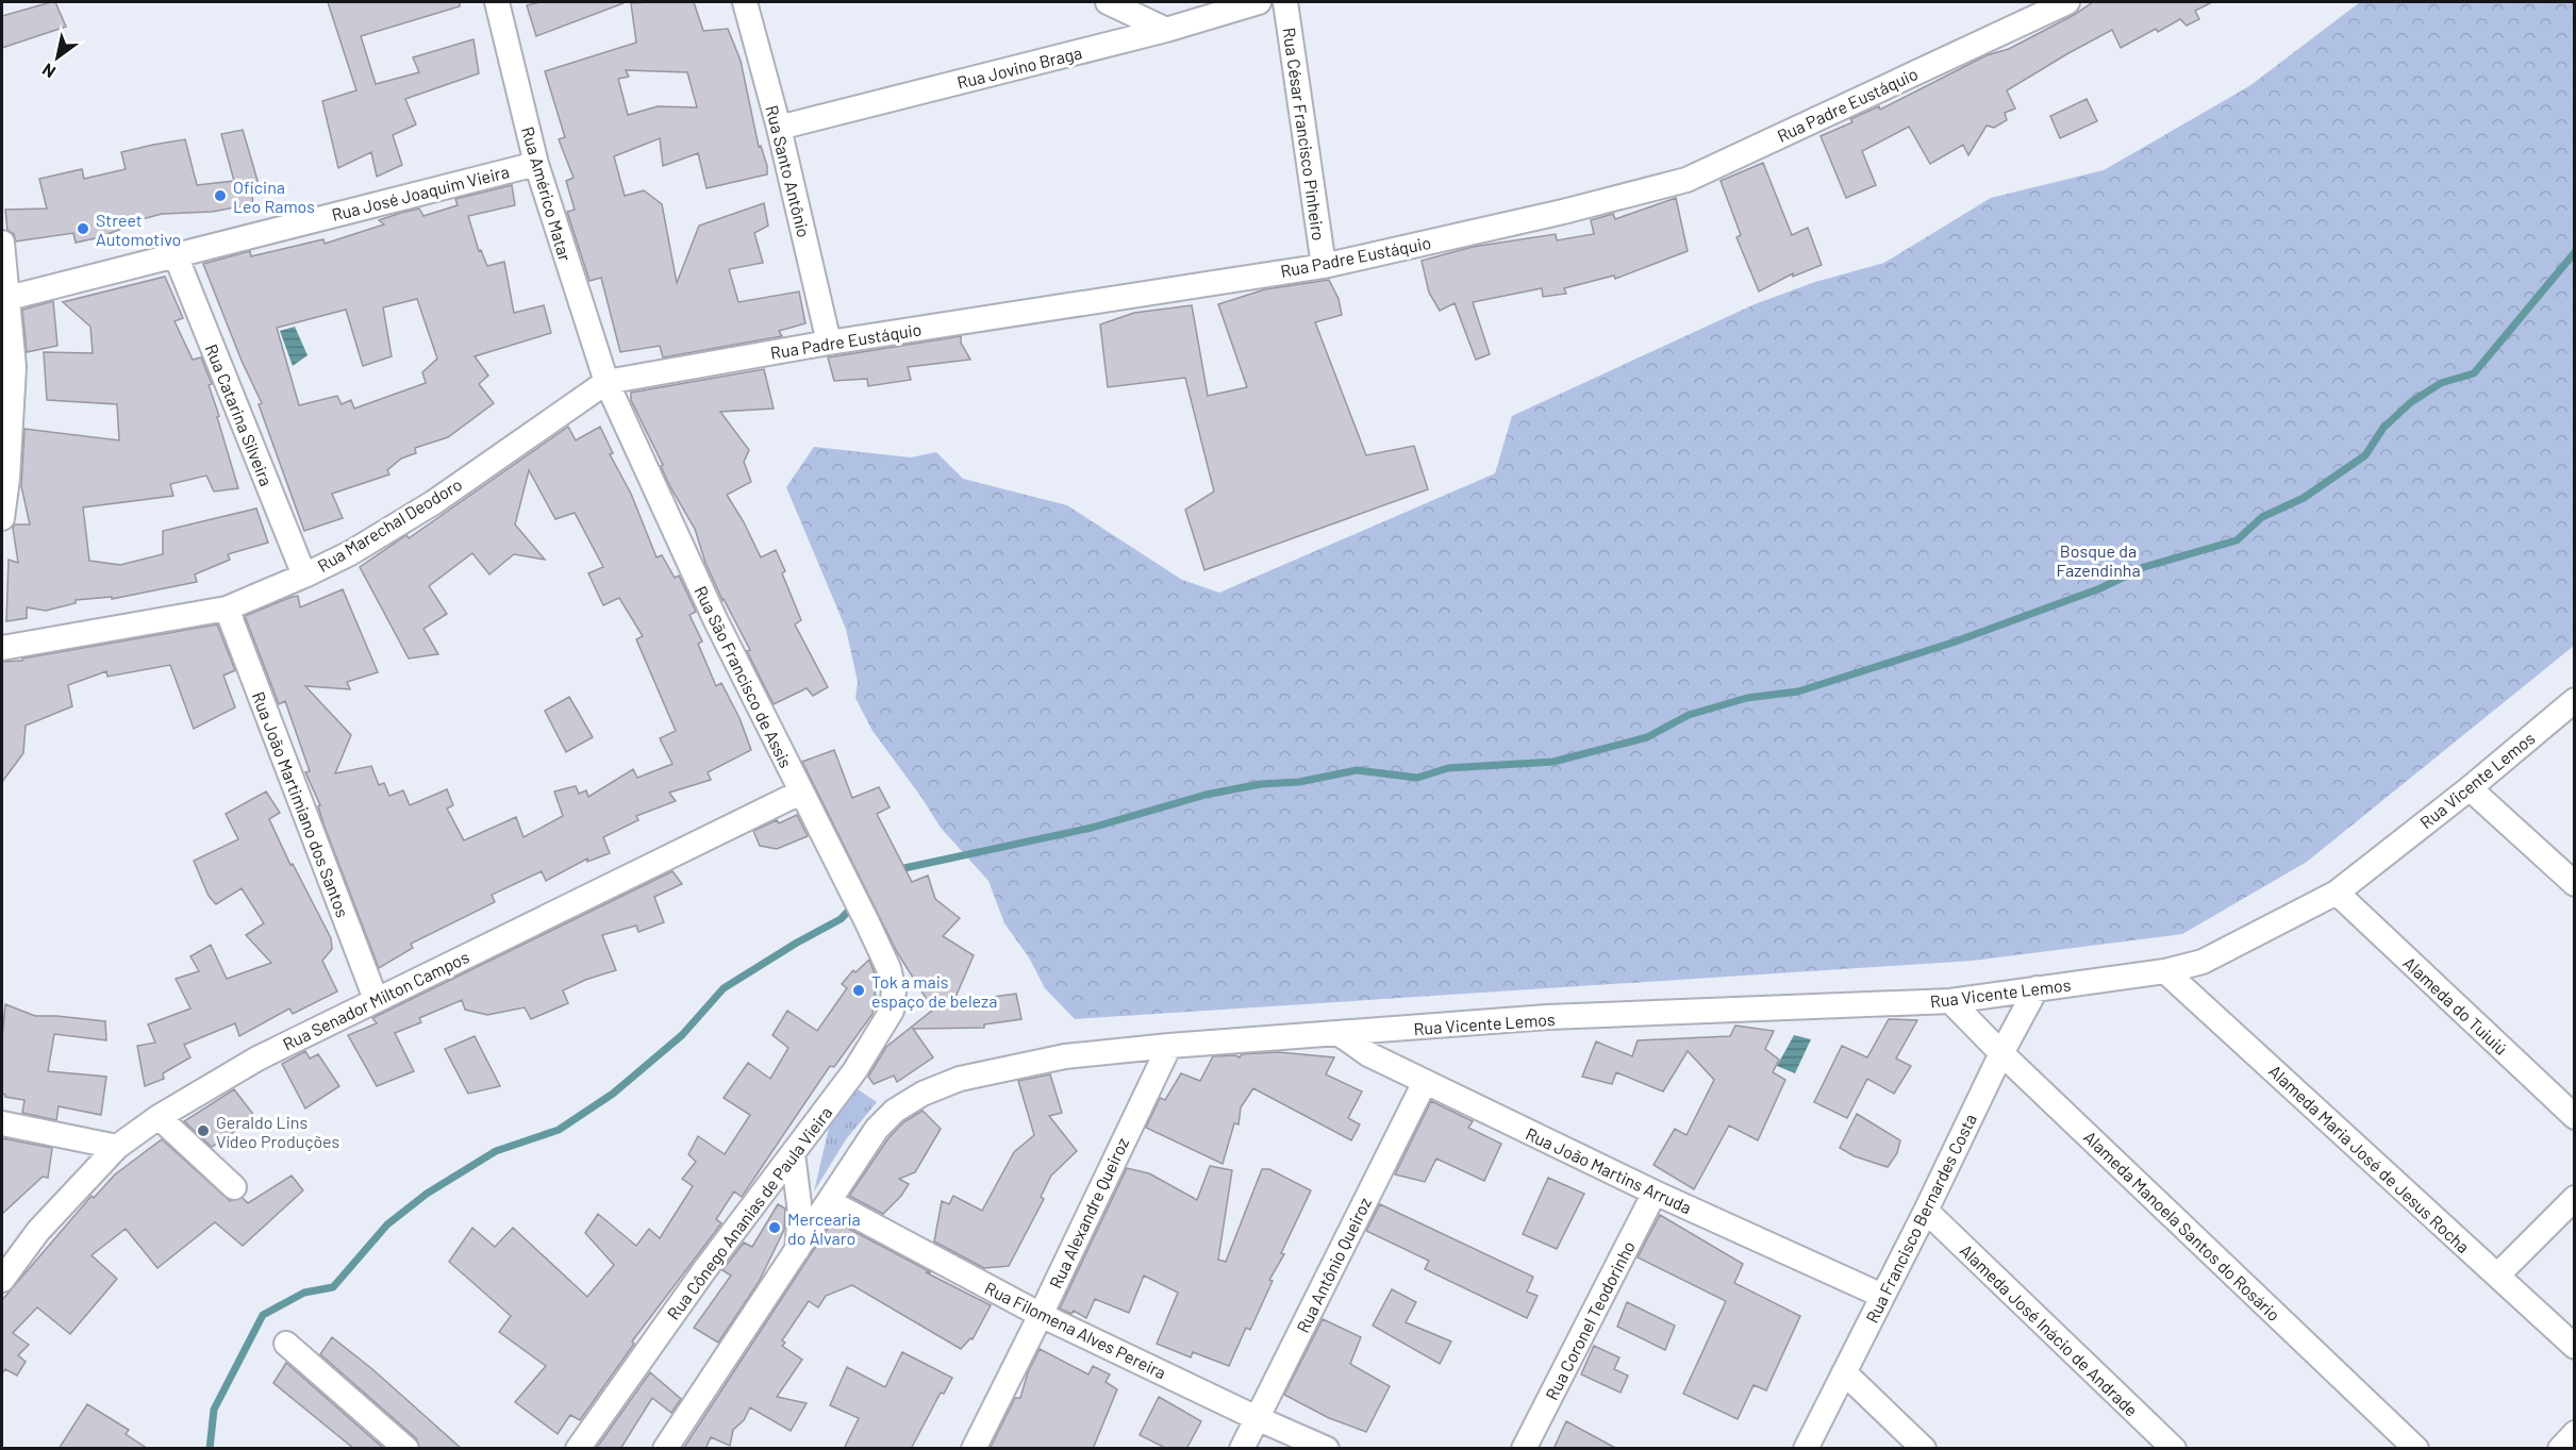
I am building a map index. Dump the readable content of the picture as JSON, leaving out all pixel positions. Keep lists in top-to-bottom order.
{
  "streets": {
    "street": [
      "Rua Jovino Braga",
      "Rua Padre Eustáquio",
      "Rua César Francisco Pinheiro",
      "Rua Santo Antônio",
      "Rua José Joaquim Vieira",
      "Rua Américo Matar",
      "Rua Catarina Silveira",
      "Rua Marechal Deodoro",
      "Rua São Francisco de Assis",
      "Rua Vicente Lemos",
      "Rua João Martimiano dos Santos",
      "Rua Senador Milton Campos",
      "Alameda do Tuiuiú",
      "Alameda Maria José de Jesus Rocha",
      "Rua João Martins Arruda",
      "Rua Cônego Ananias de Paula Vieira",
      "Rua Alexandre Queiroz",
      "Rua Francisco Bernardes Costa",
      "Alameda Manoela Santos do Rosário",
      "Rua Antônio Queiroz",
      "Rua Coronel Teodorinho",
      "Rua Filomena Alves Pereira",
      "Alameda José Inácio de Andrade"
    ]
  },
  "crossings": [
    ["Rua Jovino Braga", "Rua Santo Antônio"],
    ["Rua Padre Eustáquio", "Rua César Francisco Pinheiro"],
    ["Rua Padre Eustáquio", "Rua Santo Antônio"],
    ["Rua Padre Eustáquio", "Rua Américo Matar"],
    ["Rua Padre Eustáquio", "Rua Marechal Deodoro"],
    ["Rua Padre Eustáquio", "Rua São Francisco de Assis"],
    ["Rua José Joaquim Vieira", "Rua Américo Matar"],
    ["Rua José Joaquim Vieira", "Rua Catarina Silveira"],
    ["Rua Américo Matar", "Rua Marechal Deodoro"],
    ["Rua Américo Matar", "Rua São Francisco de Assis"],
    ["Rua Catarina Silveira", "Rua Marechal Deodoro"],
    ["Rua Marechal Deodoro", "Rua São Francisco de Assis"],
    ["Rua Marechal Deodoro", "Rua João Martimiano dos Santos"],
    ["Rua São Francisco de Assis", "Rua Senador Milton Campos"],
    ["Rua São Francisco de Assis", "Rua Cônego Ananias de Paula Vieira"],
    ["Rua Vicente Lemos", "Alameda do Tuiuiú"],
    ["Rua Vicente Lemos", "Alameda Maria José de Jesus Rocha"],
    ["Rua Vicente Lemos", "Rua João Martins Arruda"],
    ["Rua Vicente Lemos", "Rua Alexandre Queiroz"],
    ["Rua Vicente Lemos", "Rua Francisco Bernardes Costa"],
    ["Rua Vicente Lemos", "Alameda Manoela Santos do Rosário"],
    ["Rua Vicente Lemos", "Rua Filomena Alves Pereira"],
    ["Rua João Martimiano dos Santos", "Rua Senador Milton Campos"],
    ["Rua João Martins Arruda", "Rua Francisco Bernardes Costa"],
    ["Rua João Martins Arruda", "Rua Antônio Queiroz"],
    ["Rua João Martins Arruda", "Rua Coronel Teodorinho"],
    ["Rua Alexandre Queiroz", "Rua Filomena Alves Pereira"],
    ["Rua Francisco Bernardes Costa", "Alameda Manoela Santos do Rosário"],
    ["Rua Francisco Bernardes Costa", "Alameda José Inácio de Andrade"],
    ["Rua Antônio Queiroz", "Rua Filomena Alves Pereira"]
  ],
  "parks": ["Bosque da Fazendinha"],
  "places": [
    "Oficina Leo Ramos",
    "Street Automotivo",
    "Tok a mais espaço de beleza",
    "Geraldo Lins Vídeo Produções",
    "Mercearia do Álvaro"
  ],
  "north": "bottom left"
}
